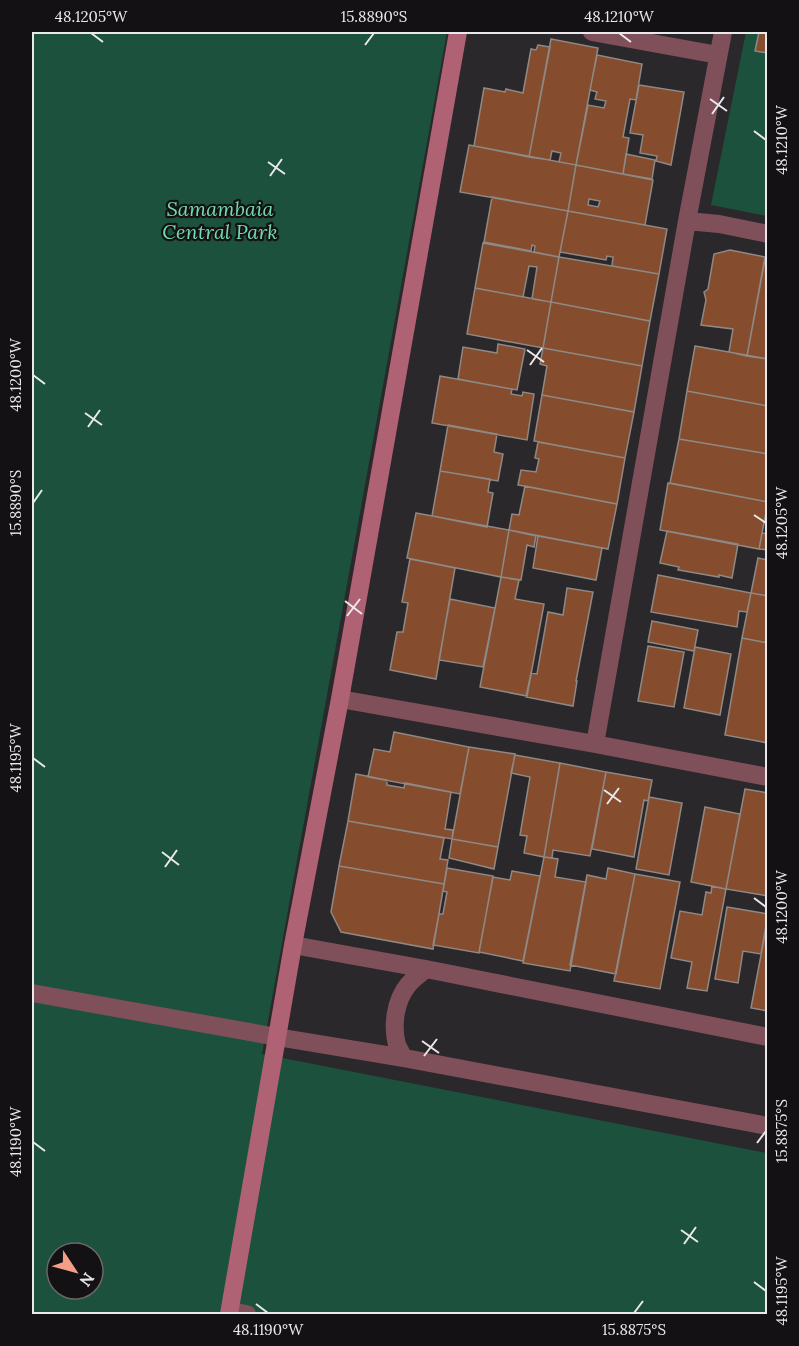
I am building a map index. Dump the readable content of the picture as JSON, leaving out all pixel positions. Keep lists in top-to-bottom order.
{
  "parks": ["Samambaia Central Park"],
  "north": "bottom right",
  "coordinates": [
    "48.1205°W",
    "15.8890°S",
    "48.1210°W",
    "48.1200°W",
    "48.1195°W",
    "15.8875°S",
    "48.1190°W"
  ]
}
